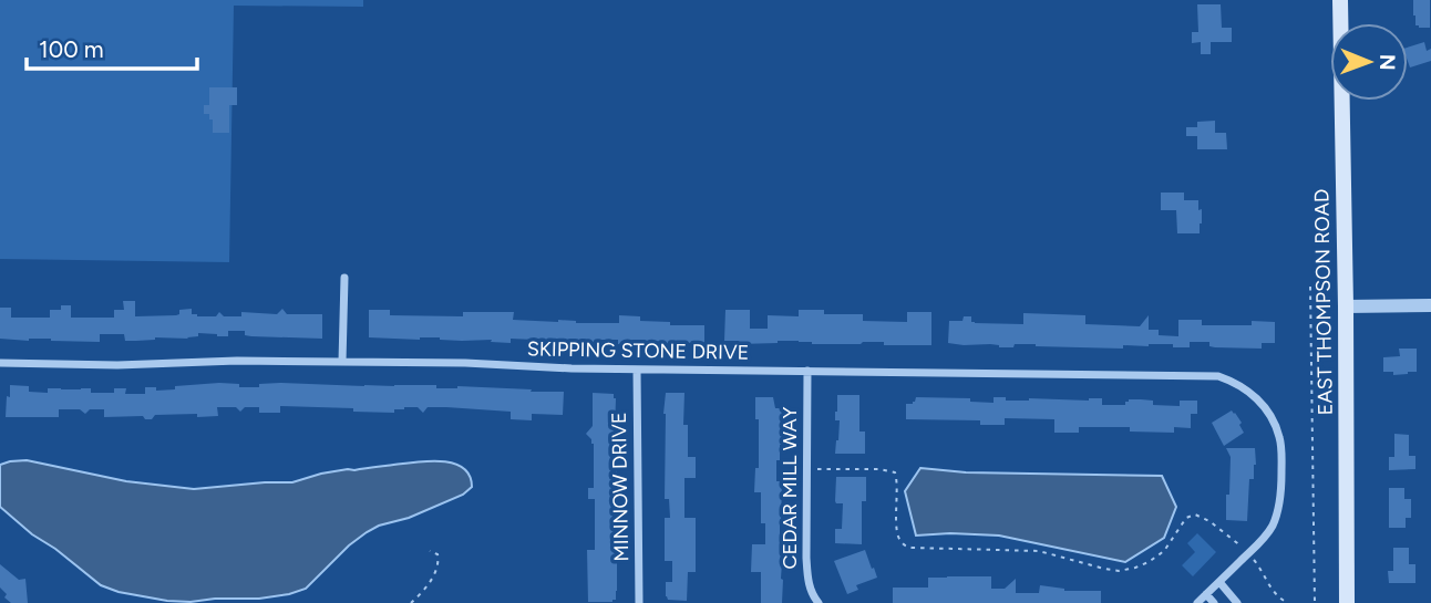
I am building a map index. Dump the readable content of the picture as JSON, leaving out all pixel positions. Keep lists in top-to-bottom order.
{
  "streets": {
    "main road": ["EAST THOMPSON ROAD"],
    "street": ["SKIPPING STONE DRIVE", "MINNOW DRIVE", "CEDAR MILL WAY"]
  },
  "crossings": [
    ["SKIPPING STONE DRIVE", "MINNOW DRIVE"],
    ["SKIPPING STONE DRIVE", "CEDAR MILL WAY"]
  ],
  "scale_bar": "100 m",
  "north": "right"
}
